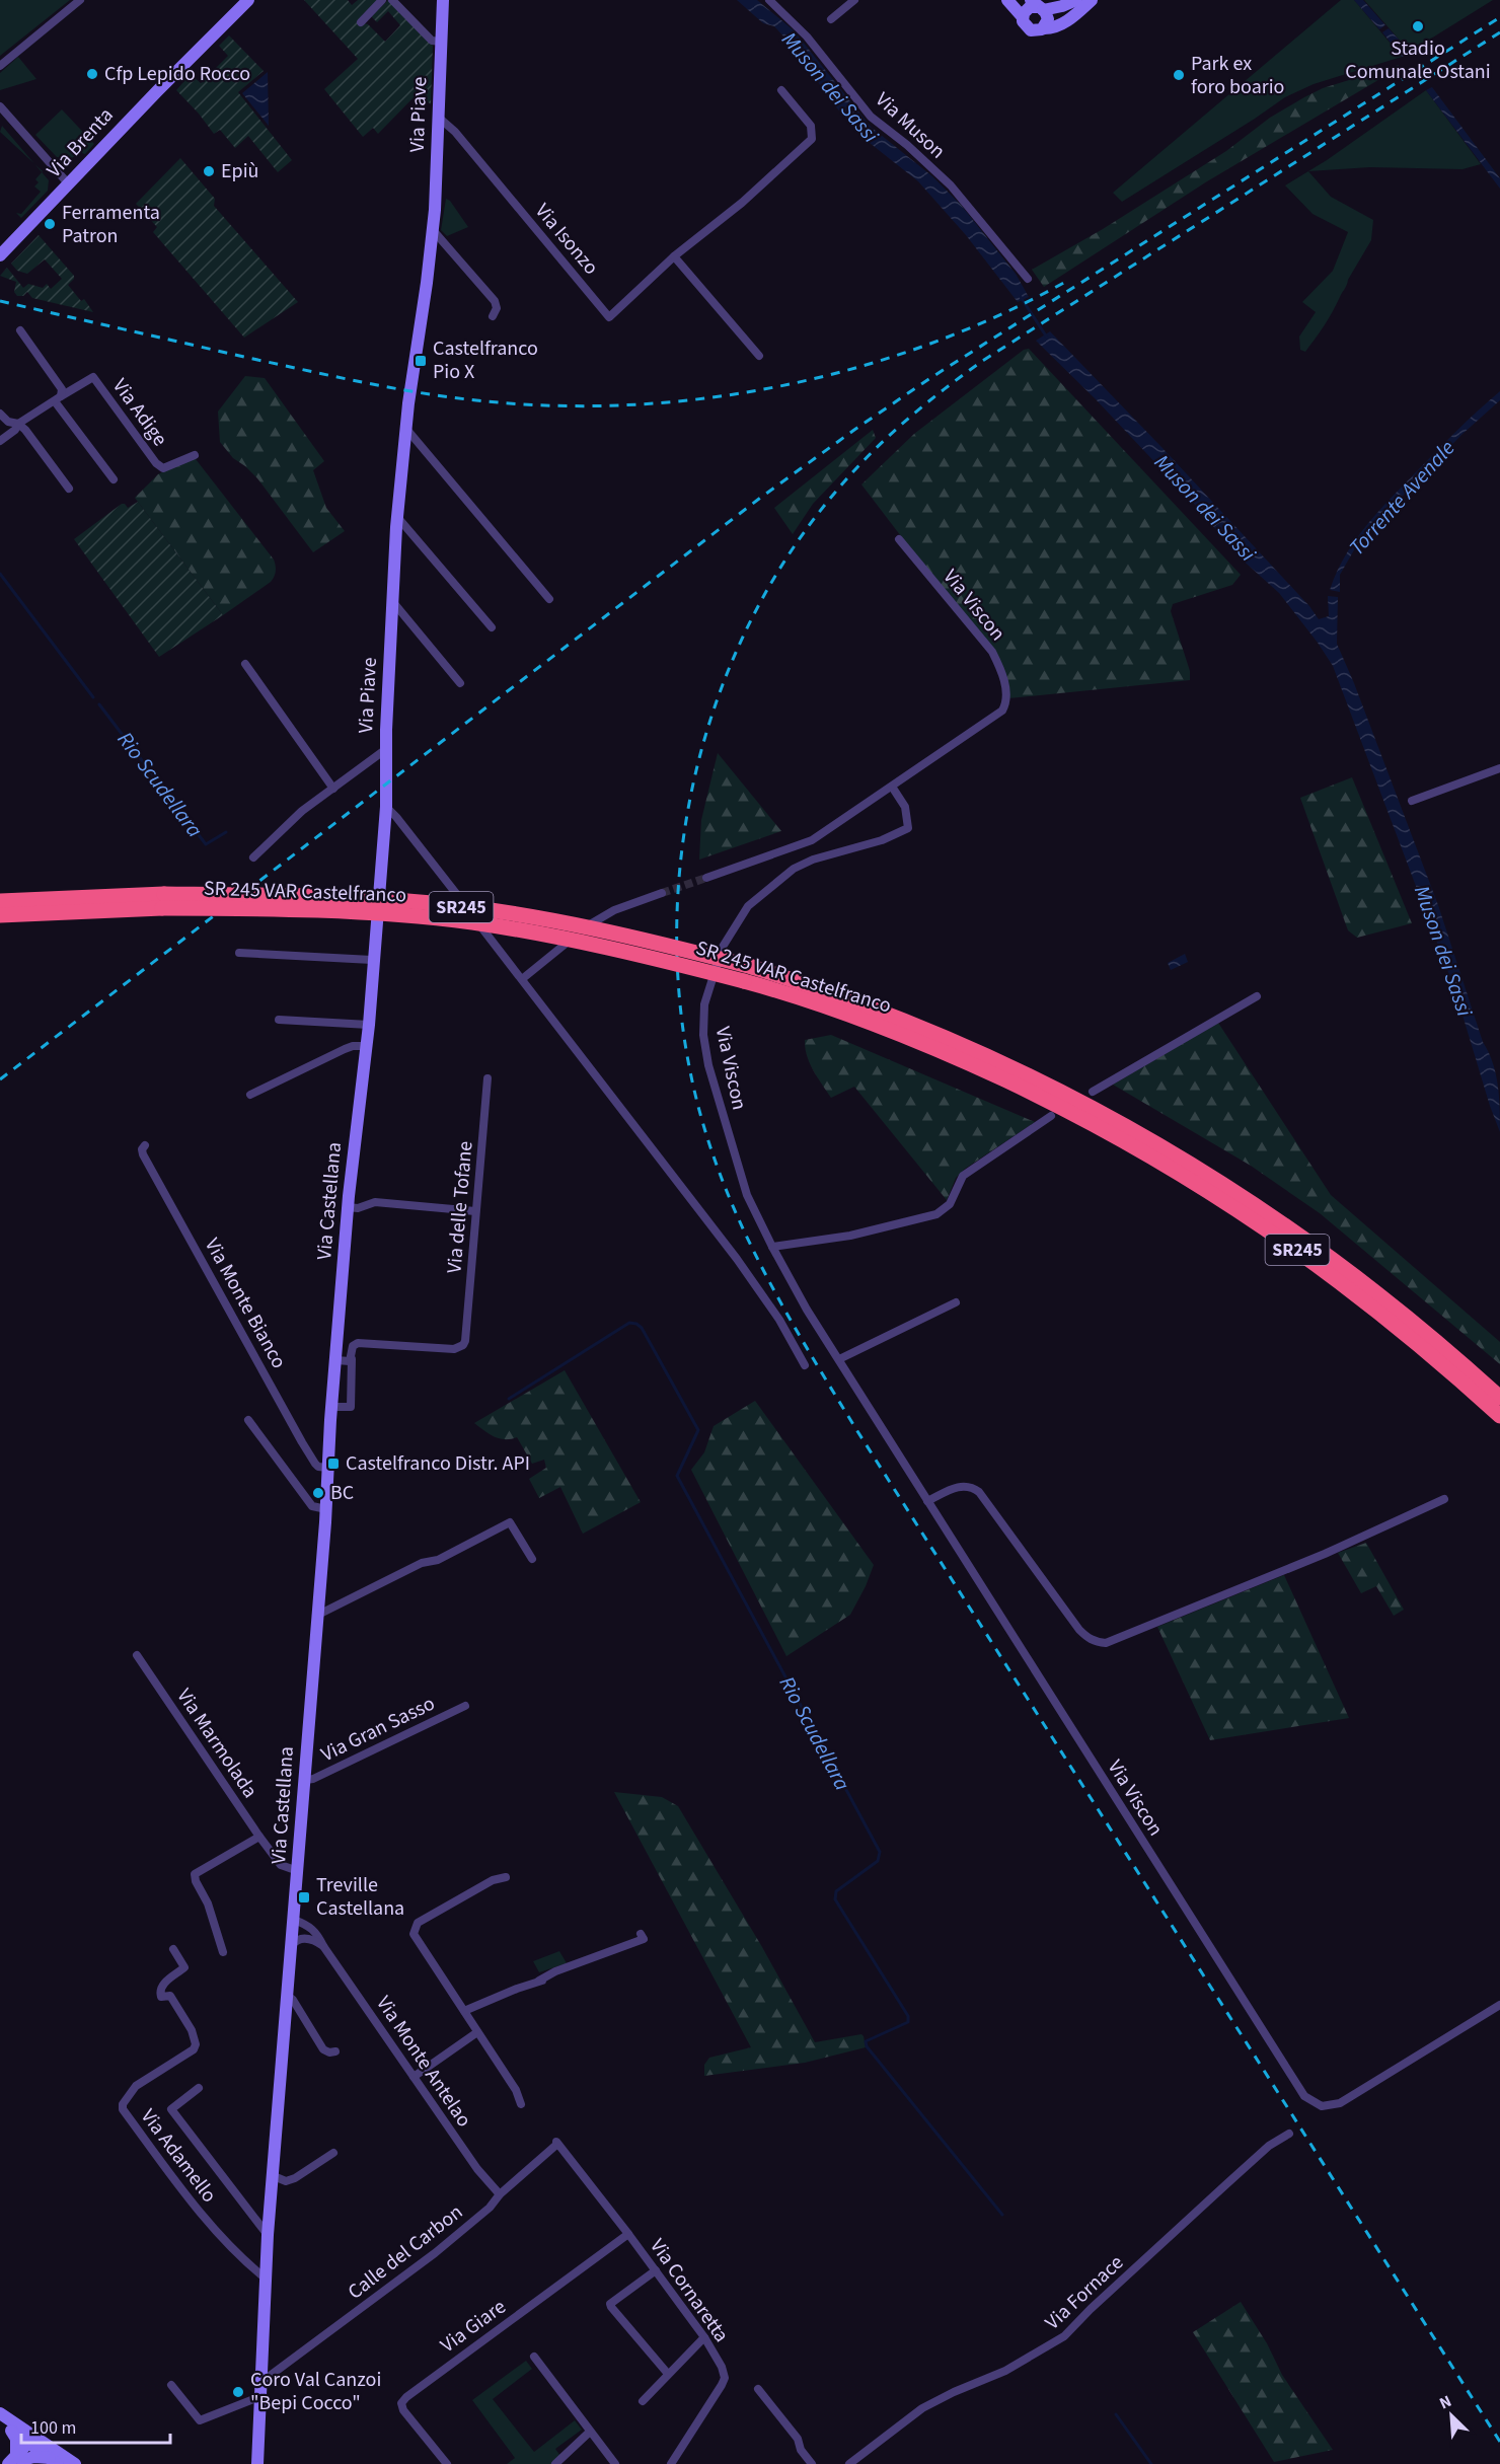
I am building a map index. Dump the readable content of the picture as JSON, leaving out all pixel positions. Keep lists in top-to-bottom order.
{
  "streets": {
    "highway": ["SR 245 VAR Castelfranco", "SR245"],
    "street": [
      "Via Piave",
      "Via Muson",
      "Via Brenta",
      "Via Isonzo",
      "Via Adige",
      "Via Viscon",
      "Via Castellana",
      "Via delle Tofane",
      "Via Monte Bianco",
      "Via Gran Sasso",
      "Via Marmolada",
      "Via Monte Antelao",
      "Via Adamello",
      "Calle del Carbon",
      "Via Cornaretta",
      "Via Fornace",
      "Via Giare"
    ]
  },
  "crossings": [
    ["Via Piave", "Via Isonzo"],
    ["Via Piave", "Via Castellana"],
    ["Via Castellana", "Via Monte Bianco"],
    ["Via Castellana", "Via Gran Sasso"],
    ["Via Castellana", "Via Marmolada"],
    ["Via Castellana", "Via Monte Antelao"],
    ["Via Castellana", "Via Adamello"],
    ["Via Castellana", "Calle del Carbon"],
    ["Via Monte Antelao", "Calle del Carbon"],
    ["Calle del Carbon", "Via Cornaretta"],
    ["Via Cornaretta", "Via Giare"]
  ],
  "water": ["Muson dei Sassi", "Torrente Avenale", "Rio Scudellara"],
  "places": {
    "other": [
      "Stadio Comunale Ostani",
      "Cfp Lepido Rocco",
      "Park ex foro boario",
      "Epiù",
      "Ferramenta Patron",
      "BC",
      "Coro Val Canzoi \"Bepi Cocco\""
    ],
    "transit": ["Castelfranco Pio X", "Castelfranco Distr. API", "Treville Castellana"]
  },
  "scale_bar": "100 m",
  "north": "top left"
}
